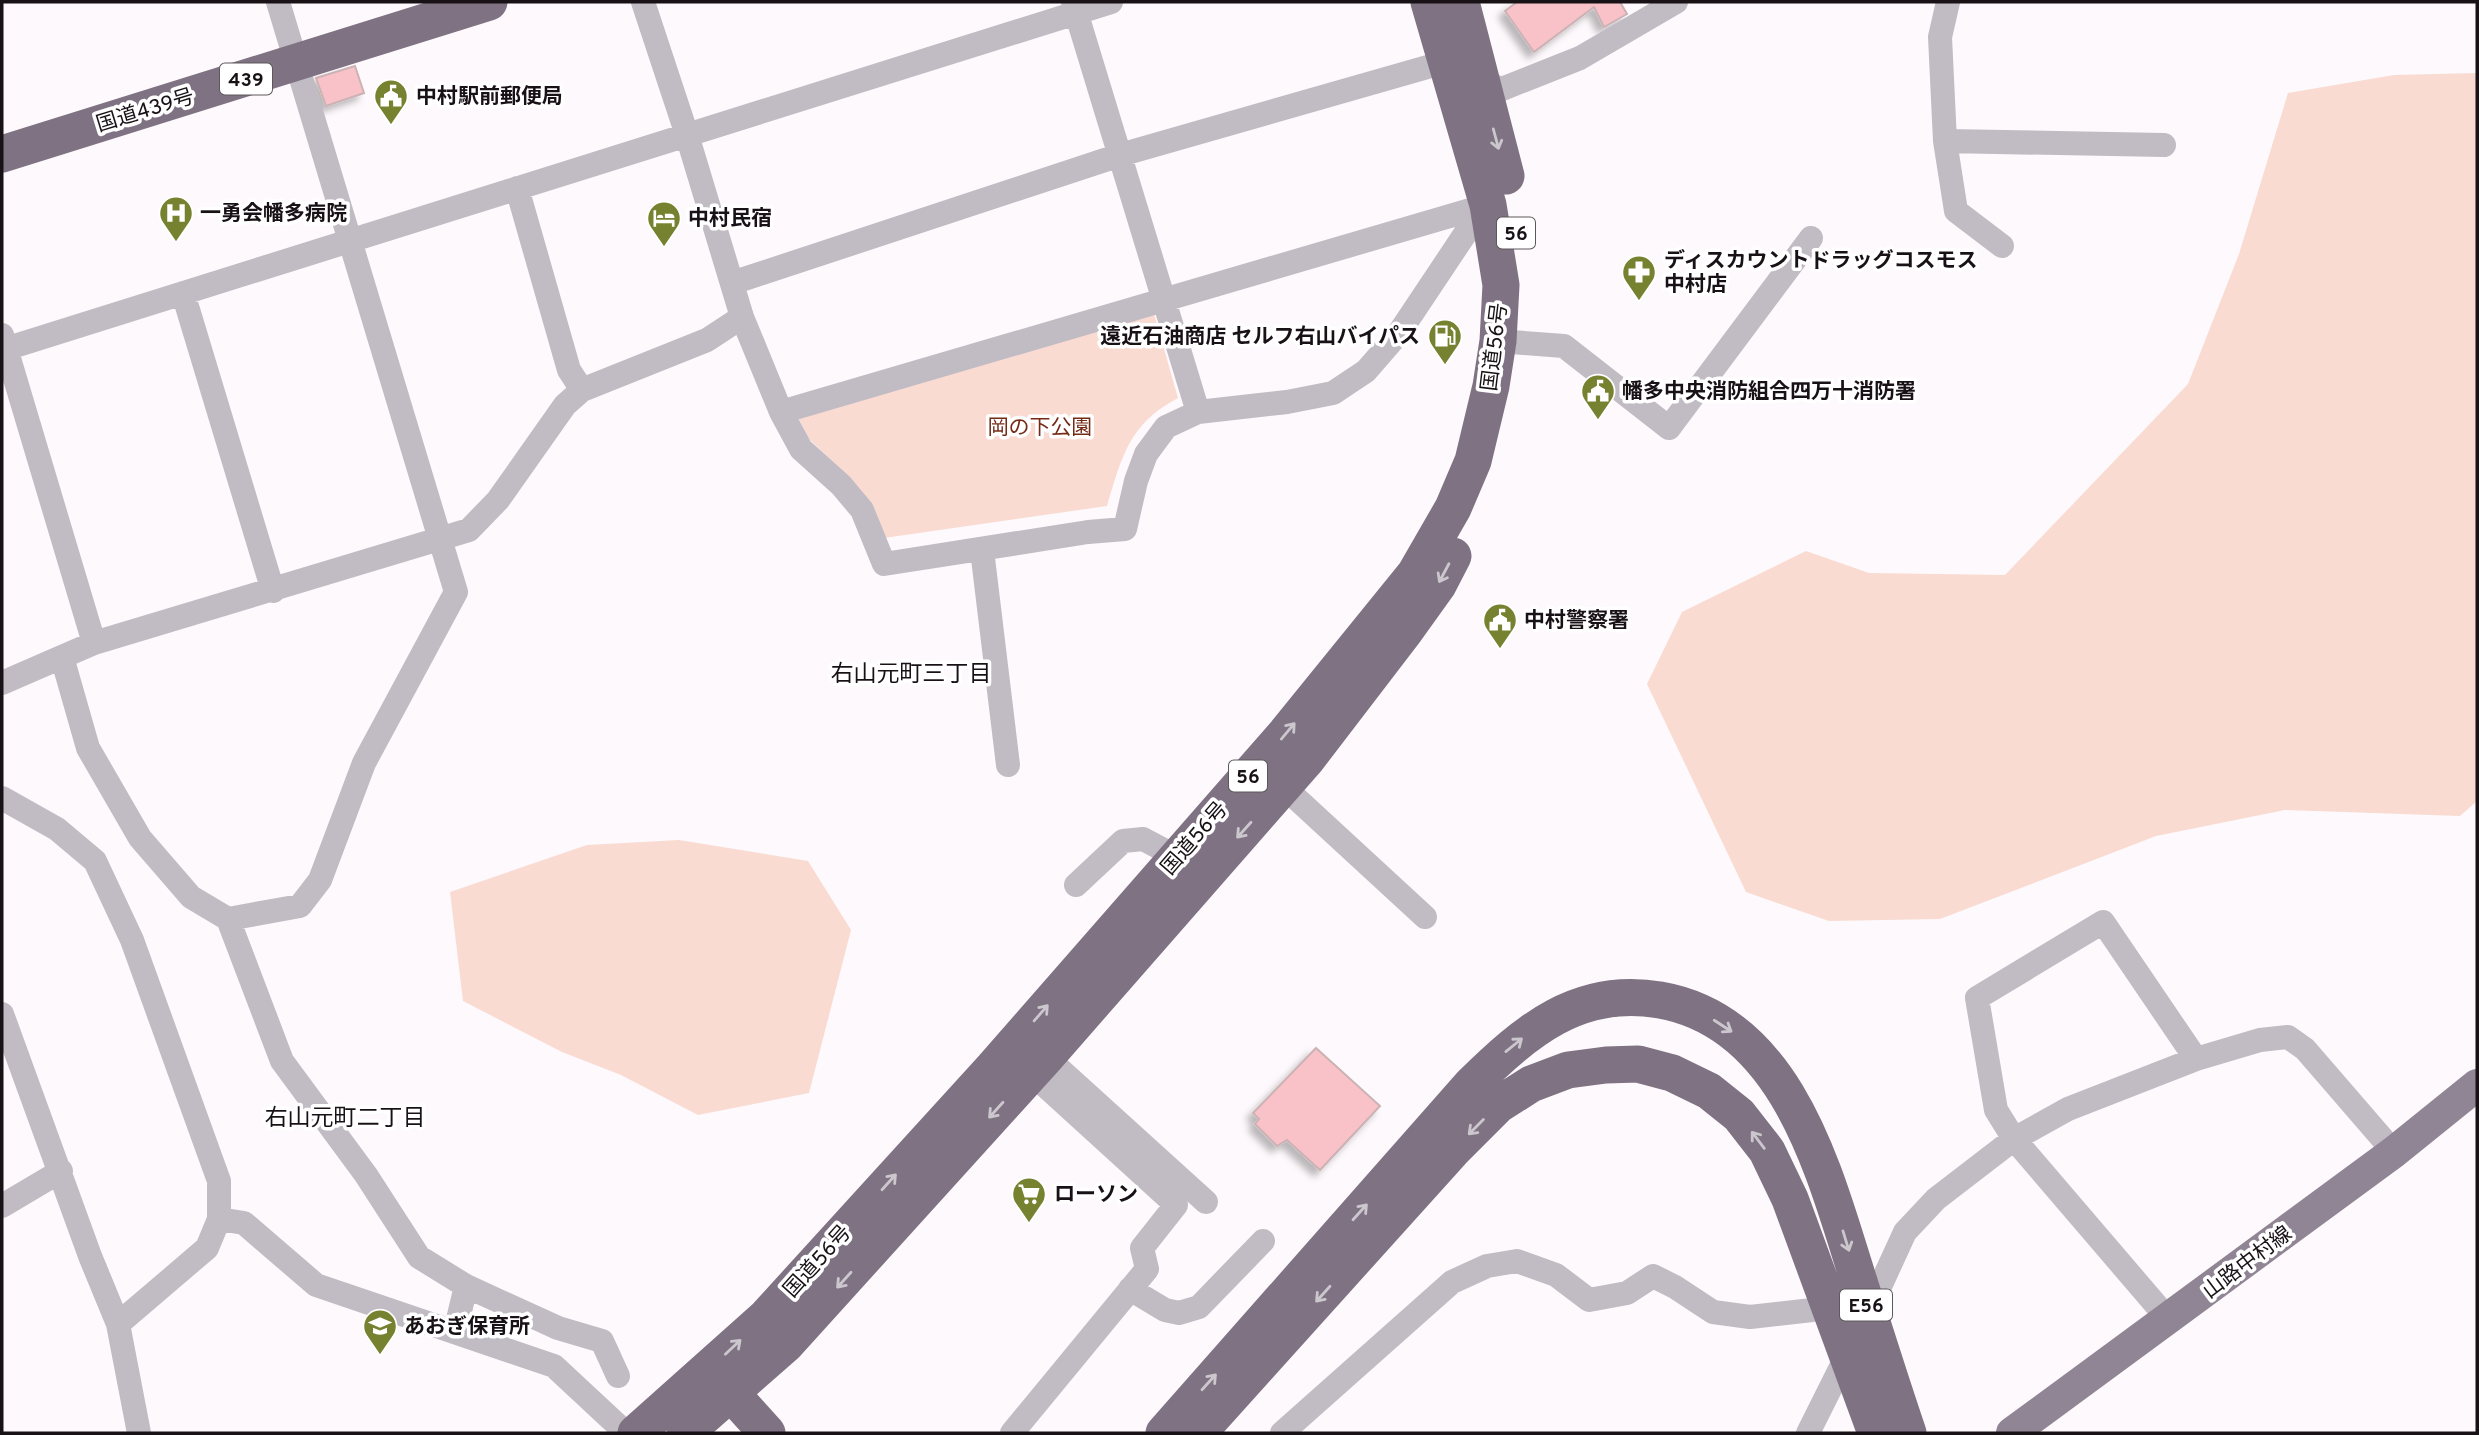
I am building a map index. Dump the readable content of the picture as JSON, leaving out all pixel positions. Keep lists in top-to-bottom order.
{
  "streets": {
    "highway": [
      "439",
      "国道439号",
      "56",
      "国道56号",
      "E56"
    ],
    "main road": ["山路中村線"]
  },
  "districts": ["右山元町三丁目", "右山元町二丁目"],
  "parks": ["岡の下公園"],
  "places": {
    "public building": ["中村駅前郵便局", "幡多中央消防組合四万十消防署", "中村警察署"],
    "hospital": ["一勇会幡多病院"],
    "hotel": ["中村民宿"],
    "pharmacy": ["ディスカウントドラッグコスモス 中村店"],
    "fuel station": ["遠近石油商店 セルフ右山バイパス"],
    "supermarket": ["ローソン"],
    "school or university": ["あおぎ保育所"]
  }
}
